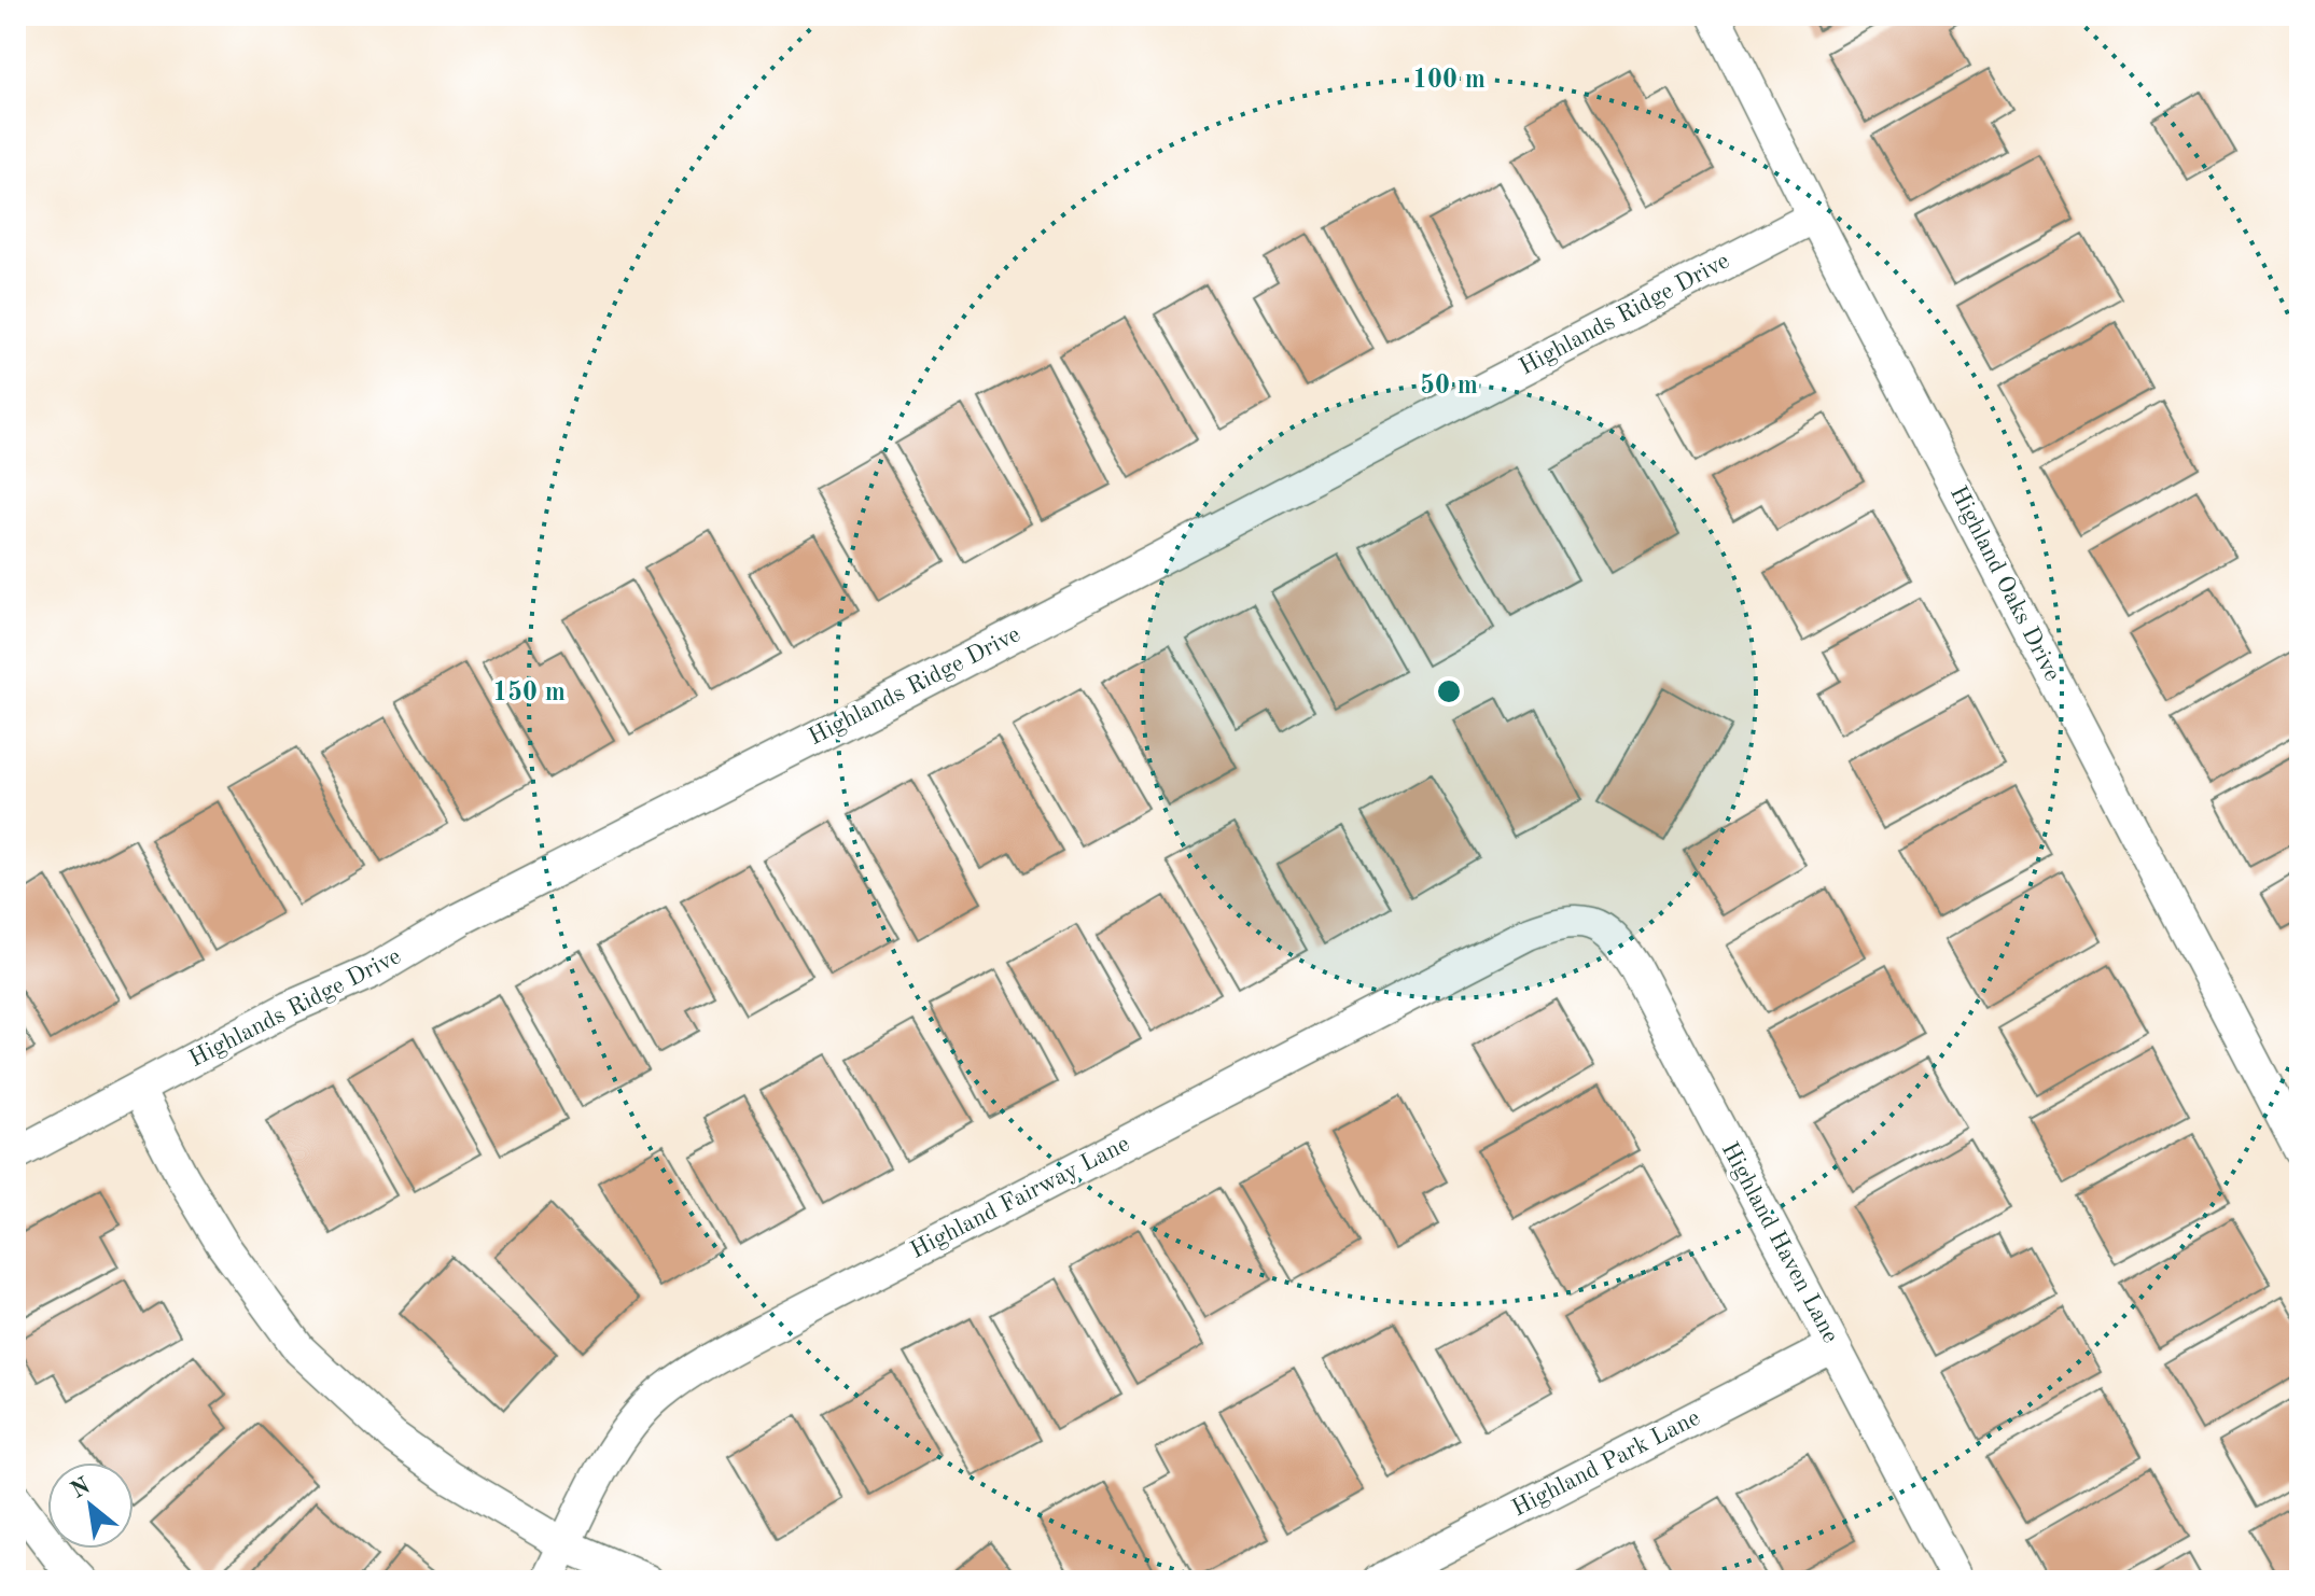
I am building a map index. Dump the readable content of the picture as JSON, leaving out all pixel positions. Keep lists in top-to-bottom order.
{
  "streets": {
    "street": [
      "Highlands Ridge Drive",
      "Highland Oaks Drive",
      "Highland Fairway Lane",
      "Highland Haven Lane",
      "Highland Park Lane"
    ]
  },
  "crossings": [
    ["Highlands Ridge Drive", "Highland Oaks Drive"],
    ["Highland Fairway Lane", "Highland Haven Lane"],
    ["Highland Haven Lane", "Highland Park Lane"]
  ],
  "north": "top left",
  "rings": ["100 m", "50 m", "150 m"]
}
